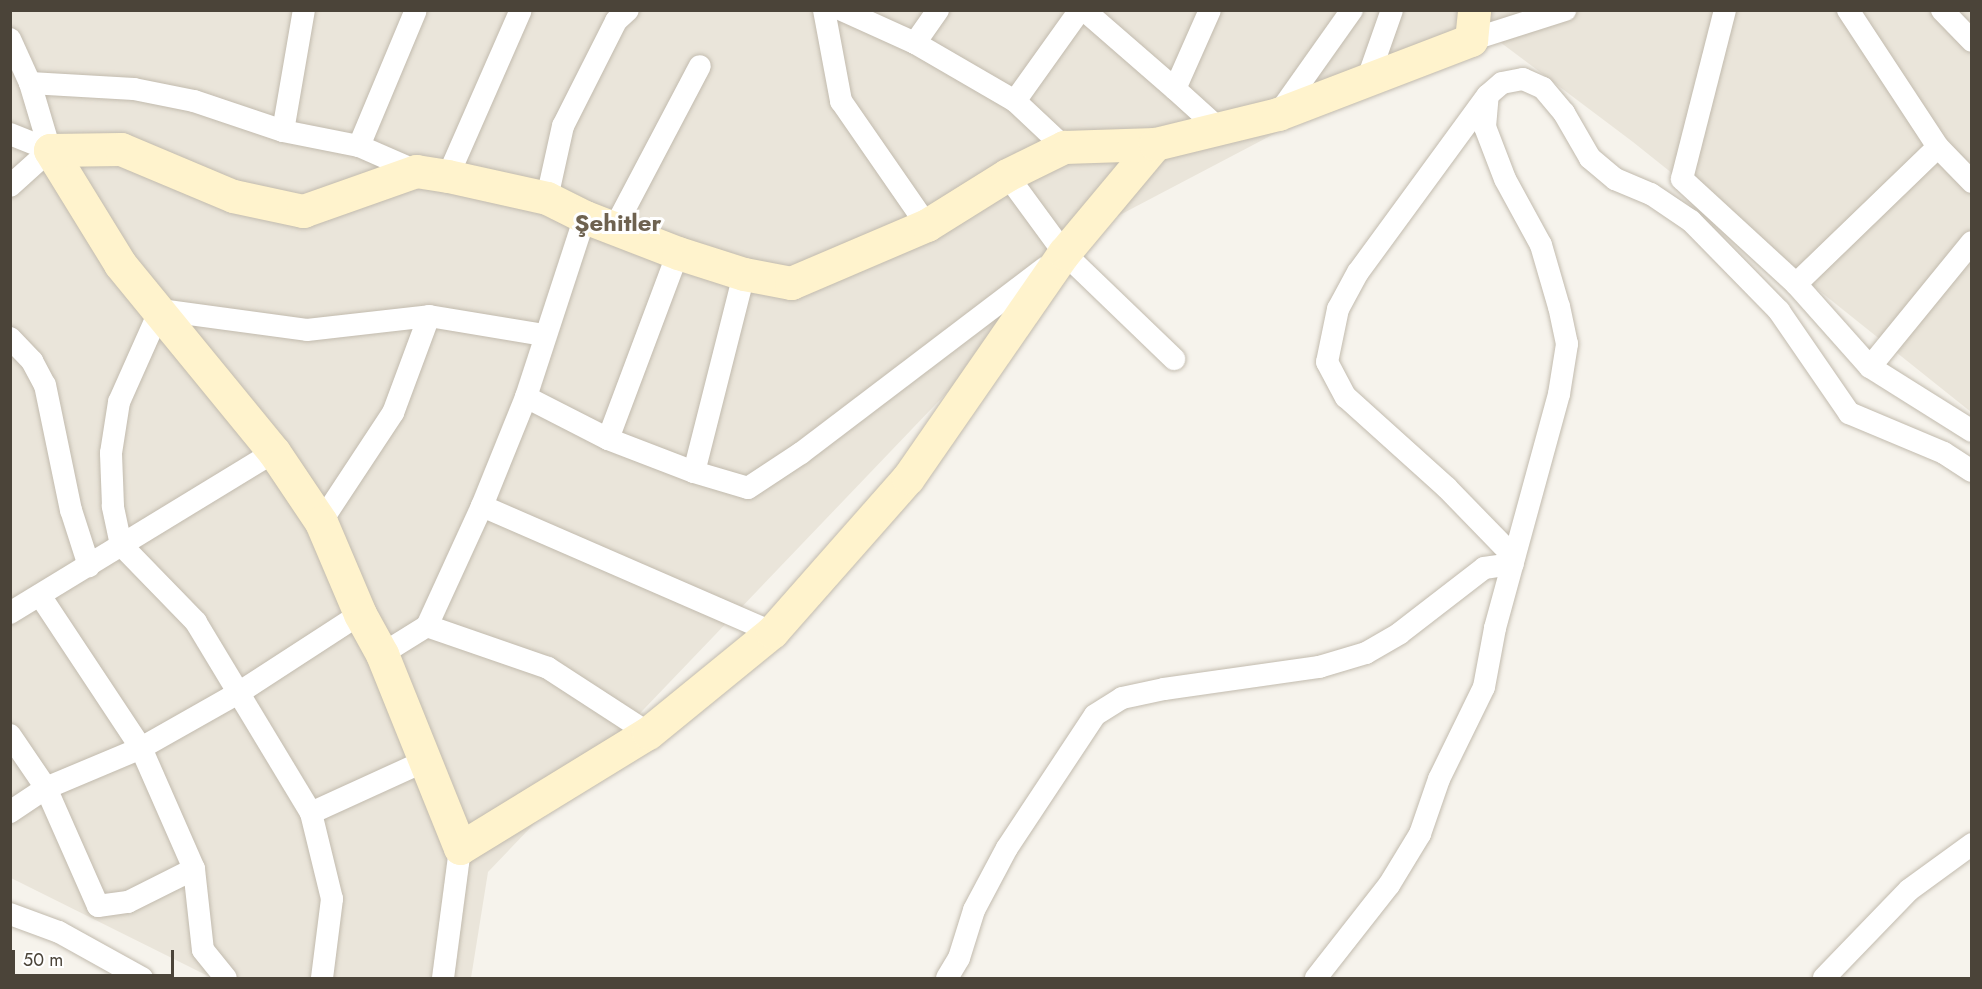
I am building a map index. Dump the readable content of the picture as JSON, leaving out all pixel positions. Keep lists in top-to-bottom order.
{
  "districts": ["Şehitler"],
  "scale_bar": "50 m"
}
